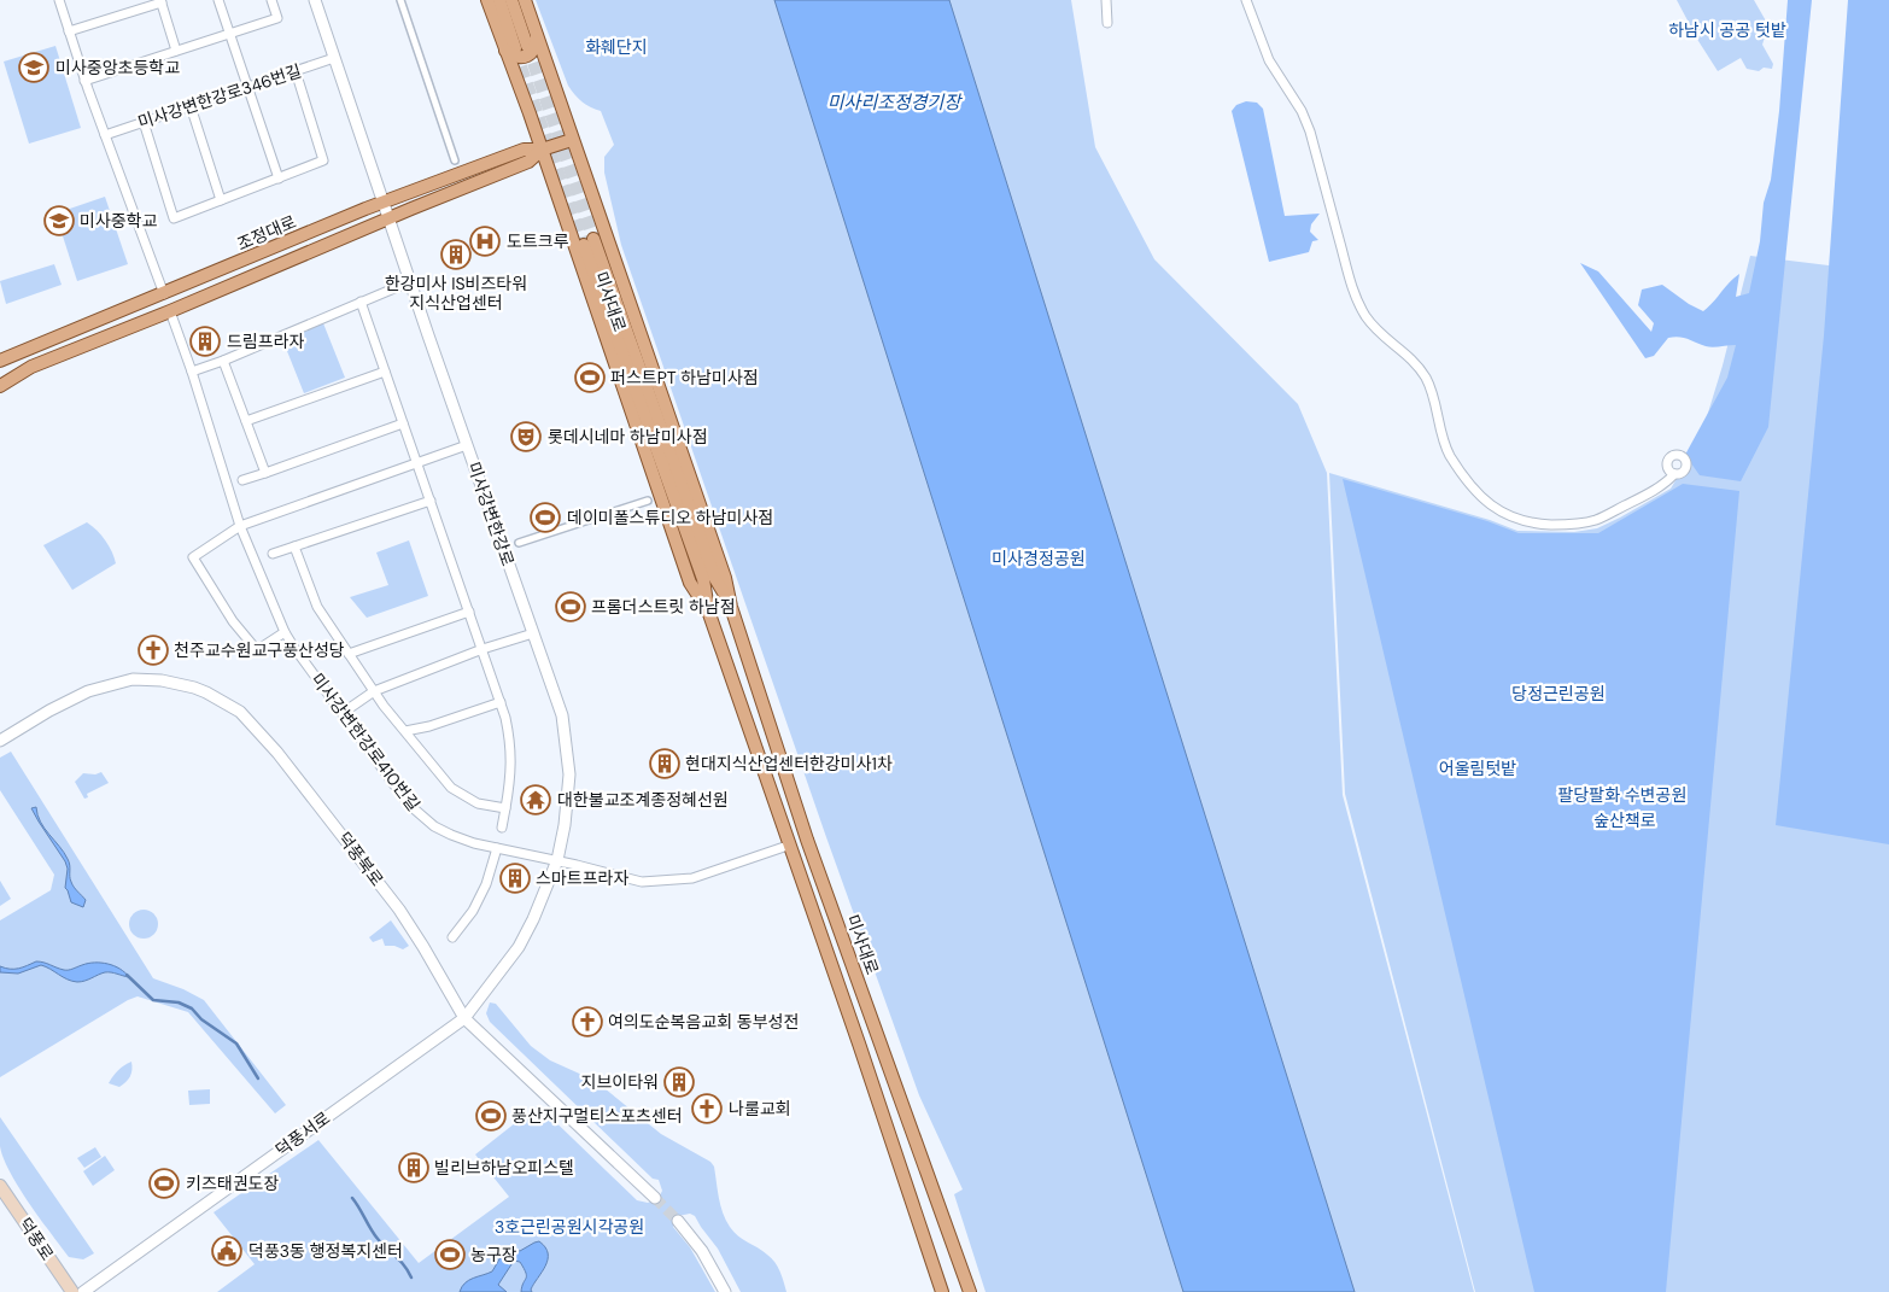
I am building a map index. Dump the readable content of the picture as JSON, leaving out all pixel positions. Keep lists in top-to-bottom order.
{
  "streets": {
    "main road": ["조정대로", "미사대로", "덕풍로"],
    "street": [
      "미사강변한강로346번길",
      "미사강변한강로",
      "미사강변한강로410번길",
      "덕풍북로",
      "덕풍서로"
    ]
  },
  "crossings": [
    ["미사강변한강로346번길", "미사강변한강로"],
    ["조정대로", "미사대로"],
    ["조정대로", "미사강변한강로"],
    ["조정대로", "미사강변한강로410번길"],
    ["미사대로", "미사강변한강로410번길"],
    ["미사강변한강로", "미사강변한강로410번길"],
    ["미사강변한강로", "덕풍북로"],
    ["미사강변한강로", "덕풍서로"],
    ["덕풍북로", "덕풍서로"]
  ],
  "water": ["미사리조정경기장"],
  "parks": [
    "하남시 공공 텃밭",
    "화훼단지",
    "미사경정공원",
    "당정근린공원",
    "어울림텃밭",
    "팔당팔화 수변공원",
    "숲산책로",
    "3호근린공원시각공원"
  ],
  "places": {
    "school or university": ["미사중앙초등학교", "미사중학교"],
    "hospital": ["도트크루"],
    "building": [
      "한강미사 IS비즈타워 지식산업센터",
      "드림프라자",
      "현대지식산업센터한강미사1차",
      "스마트프라자",
      "지브이타워",
      "빌리브하남오피스텔"
    ],
    "sports": [
      "퍼스트PT 하남미사점",
      "데이미폴스튜디오 하남미사점",
      "프롬더스트릿 하남점",
      "풍산지구멀티스포츠센터",
      "키즈태권도장",
      "농구장"
    ],
    "theatre": ["롯데시네마 하남미사점"],
    "church": ["천주교수원교구풍산성당", "여의도순복음교회 동부성전", "나룰교회"],
    "temple": ["대한불교조계종정혜선원"],
    "public building": ["덕풍3동 행정복지센터"]
  }
}
